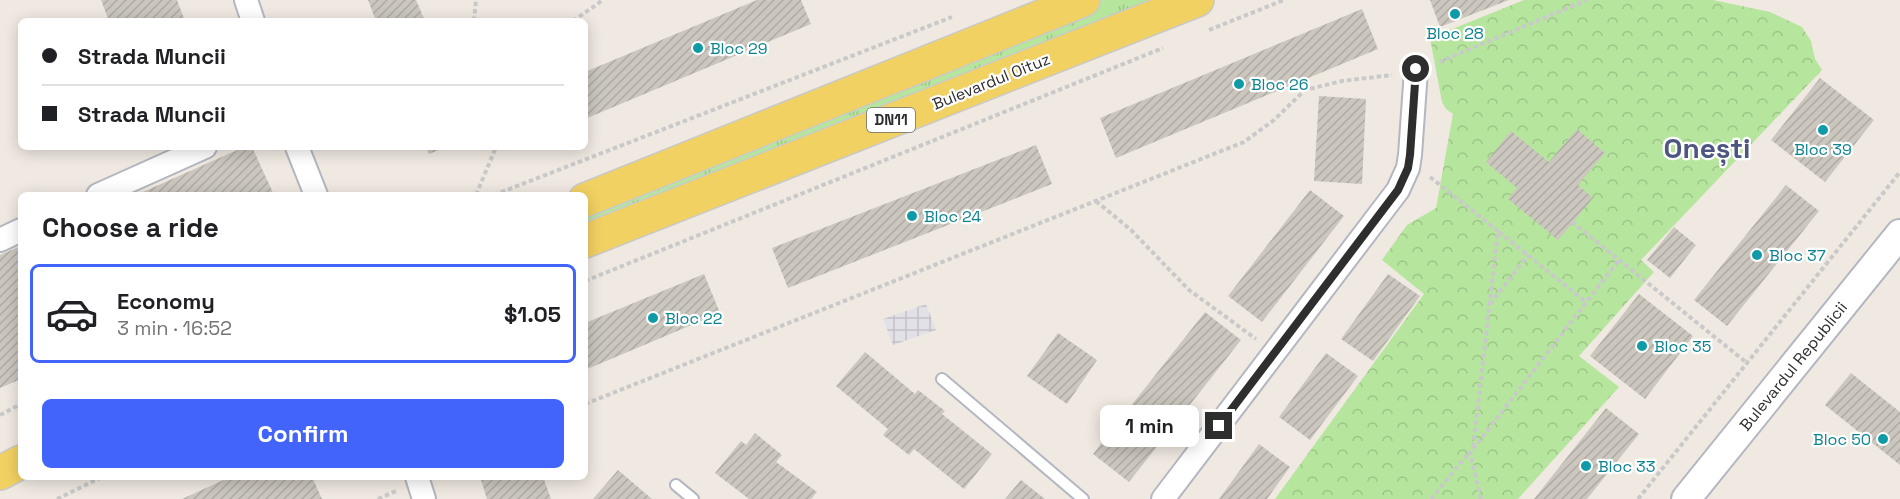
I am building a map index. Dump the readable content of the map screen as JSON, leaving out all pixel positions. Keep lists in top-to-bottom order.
{
  "streets": {
    "main road": ["Bulevardul Oituz", "DN11"],
    "street": ["Bulevardul Republicii"]
  },
  "districts": ["Onești"],
  "places": [
    "Bloc 28",
    "Bloc 29",
    "Bloc 26",
    "Bloc 39",
    "Bloc 24",
    "Bloc 37",
    "Bloc 22",
    "Bloc 35",
    "Bloc 50",
    "Bloc 33"
  ],
  "page": {
    "banner": ["Strada Muncii", "Strada Muncii"],
    "heading": "Choose a ride",
    "list": [
      {
        "name": "Economy",
        "note": "3 min · 16:52",
        "value": "$1.05"
      }
    ],
    "buttons": "Confirm",
    "bubble": "1 min"
  }
}
